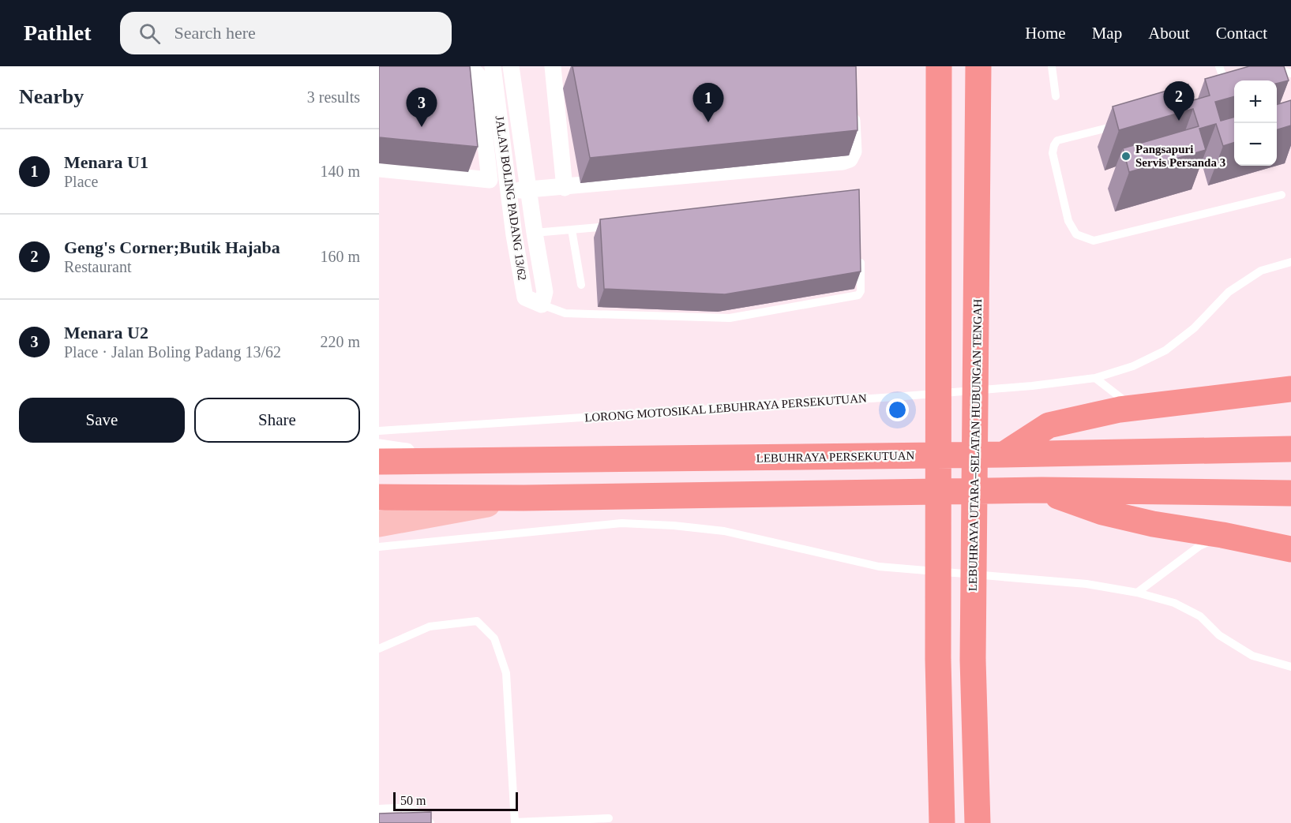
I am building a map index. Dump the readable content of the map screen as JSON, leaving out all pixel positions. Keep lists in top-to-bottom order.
{
  "streets": {
    "highway": ["LEBUHRAYA UTARA–SELATAN HUBUNGAN TENGAH", "LEBUHRAYA PERSEKUTUAN"],
    "street": ["JALAN BOLING PADANG 13/62"],
    "lane": ["LORONG MOTOSIKAL LEBUHRAYA PERSEKUTUAN"]
  },
  "places": ["Pangsapuri Servis Persanda 3"],
  "scale_bar": "50 m",
  "page": {
    "header": "Pathlet",
    "search": "Search here",
    "nav": [
      "Home",
      "Map",
      "About",
      "Contact"
    ],
    "heading": ["Nearby", "3 results"],
    "map_buttons": ["+", "−"],
    "pins": ["2", "1", "3"],
    "list": [
      {
        "mark": "1",
        "name": "Menara U1",
        "note": "Place",
        "value": "140 m"
      },
      {
        "mark": "2",
        "name": "Geng's Corner;Butik Hajaba",
        "note": "Restaurant",
        "value": "160 m"
      },
      {
        "mark": "3",
        "name": "Menara U2",
        "note": "Place · Jalan Boling Padang 13/62",
        "value": "220 m"
      }
    ],
    "buttons": ["Save", "Share"],
    "scale": "50 m"
  }
}
